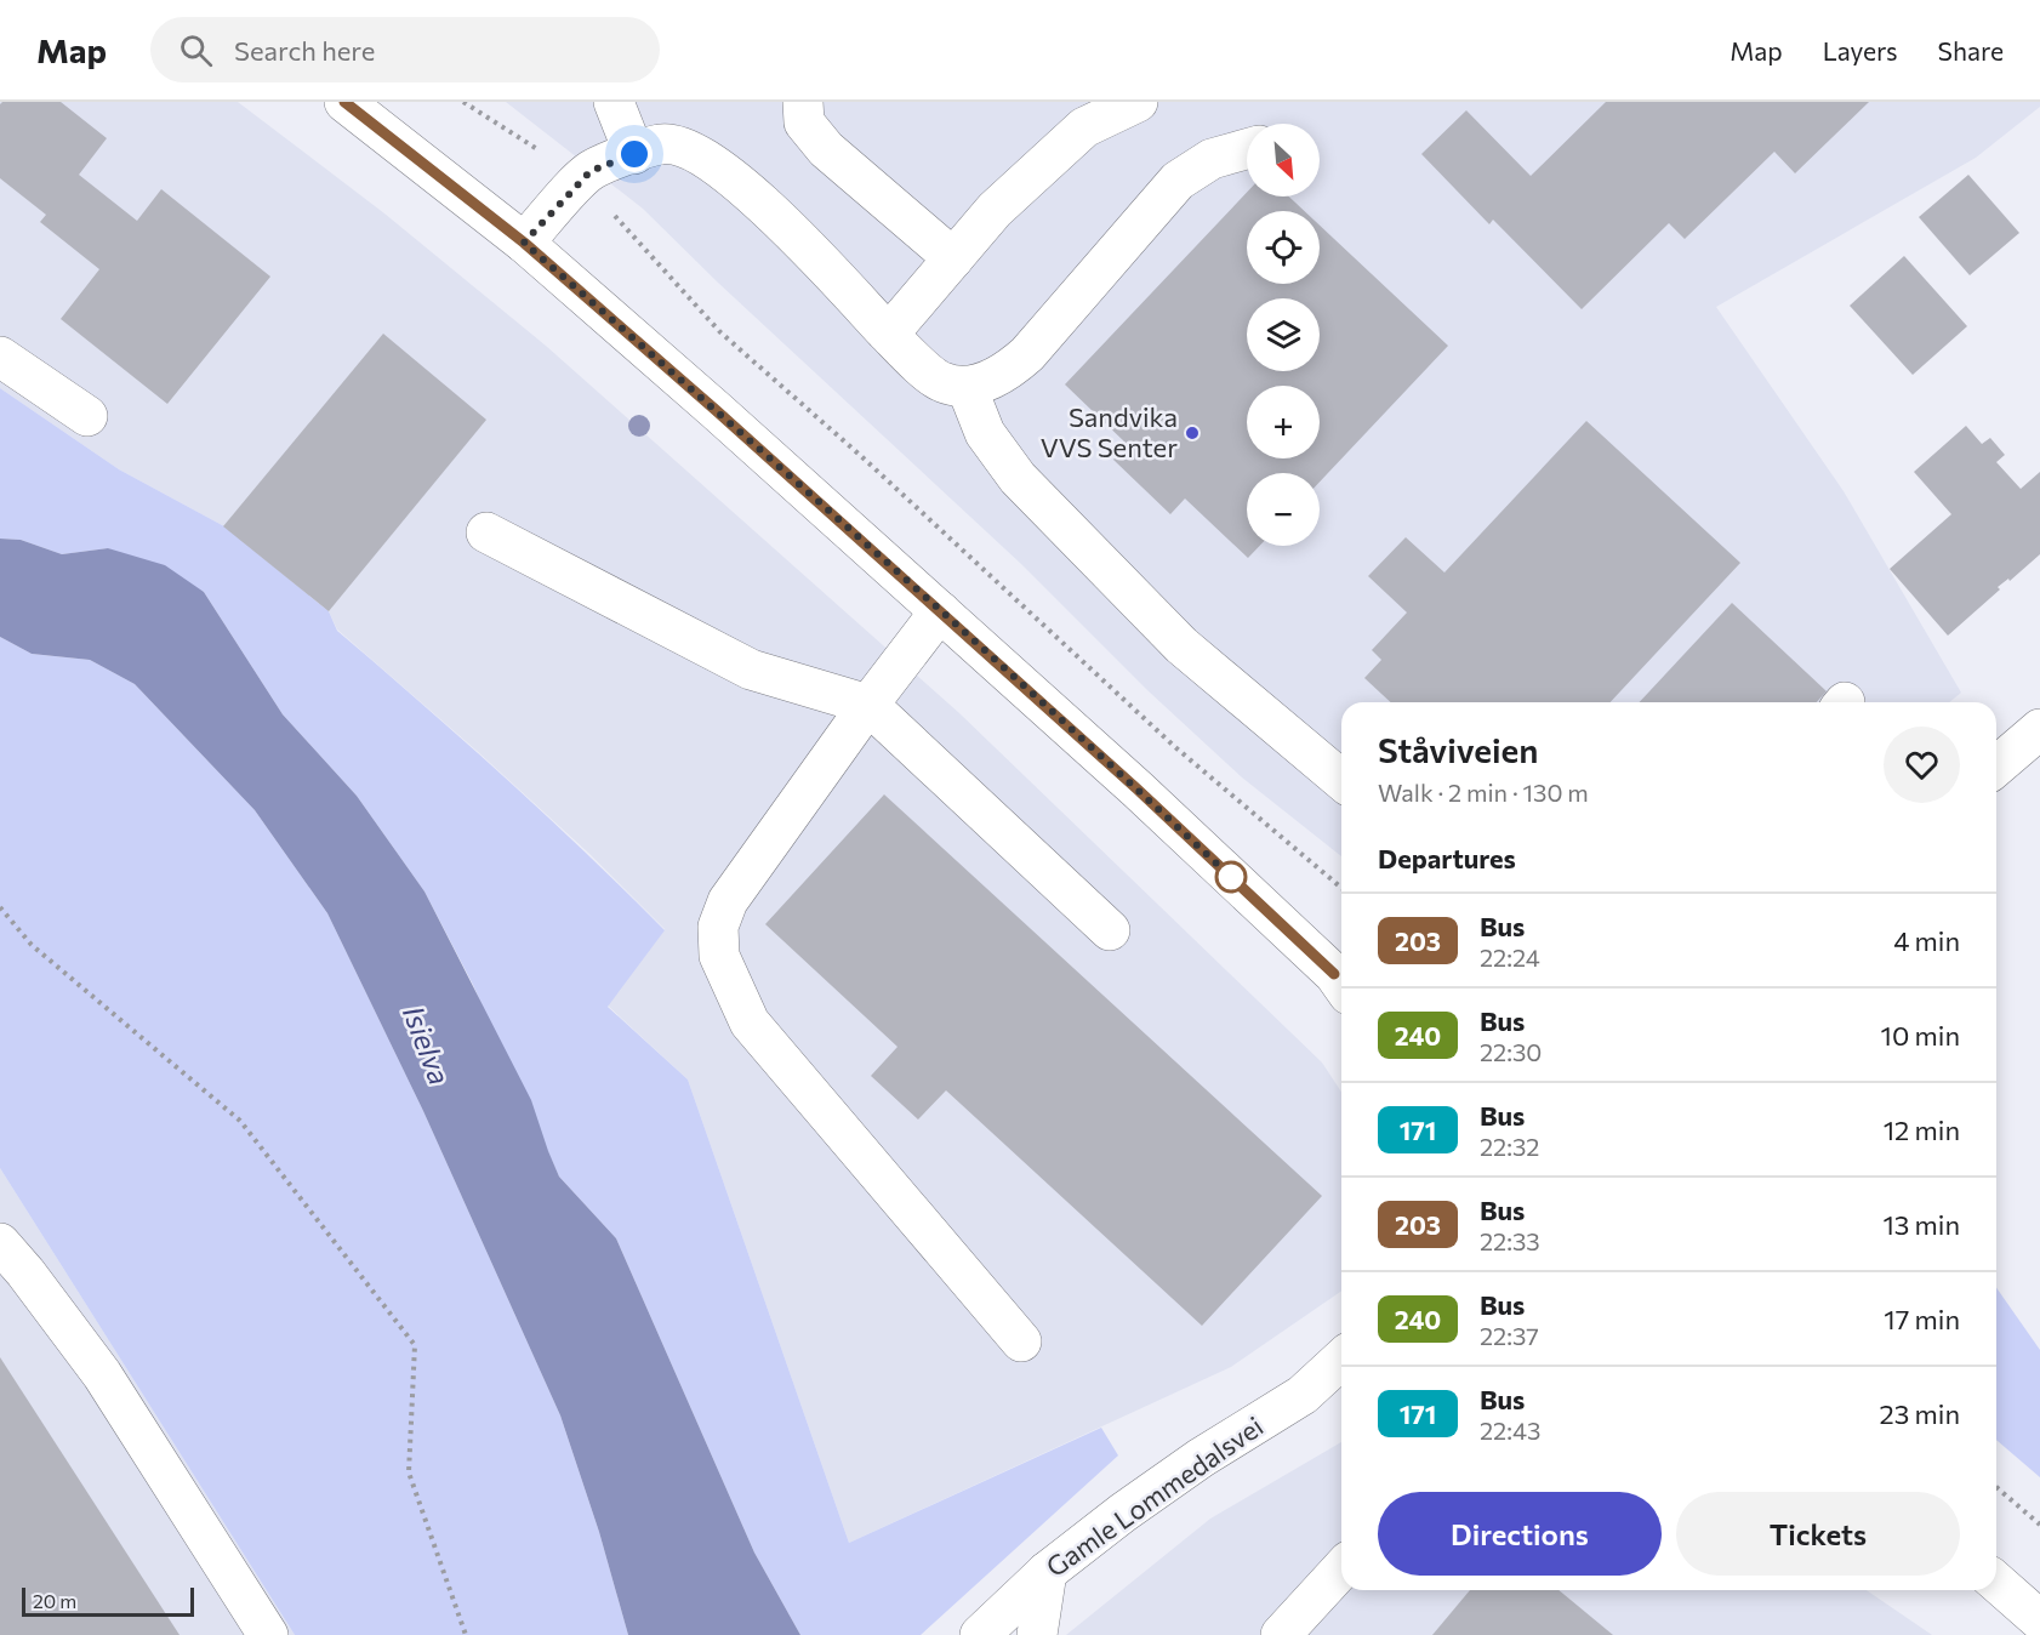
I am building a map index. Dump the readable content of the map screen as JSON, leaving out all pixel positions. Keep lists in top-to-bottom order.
{
  "streets": {
    "main road": ["Gamle Lommedalsvei"]
  },
  "water": ["Isielva"],
  "places": ["Sandvika VVS Senter"],
  "lines": ["bus line 203"],
  "scale_bar": "20 m",
  "north": "bottom right",
  "page": {
    "header": "Map",
    "search": "Search here",
    "nav": ["Map", "Layers", "Share"],
    "map_buttons": ["+", "−"],
    "heading": [
      ["Ståviveien", "Walk · 2 min · 130 m"],
      "Departures"
    ],
    "list": [
      {
        "mark": "203",
        "name": "Bus",
        "note": "22:24",
        "value": "4 min"
      },
      {
        "mark": "240",
        "name": "Bus",
        "note": "22:30",
        "value": "10 min"
      },
      {
        "mark": "171",
        "name": "Bus",
        "note": "22:32",
        "value": "12 min"
      },
      {
        "mark": "203",
        "name": "Bus",
        "note": "22:33",
        "value": "13 min"
      },
      {
        "mark": "240",
        "name": "Bus",
        "note": "22:37",
        "value": "17 min"
      },
      {
        "mark": "171",
        "name": "Bus",
        "note": "22:43",
        "value": "23 min"
      }
    ],
    "buttons": ["Directions", "Tickets"],
    "scale": "20 m"
  }
}
